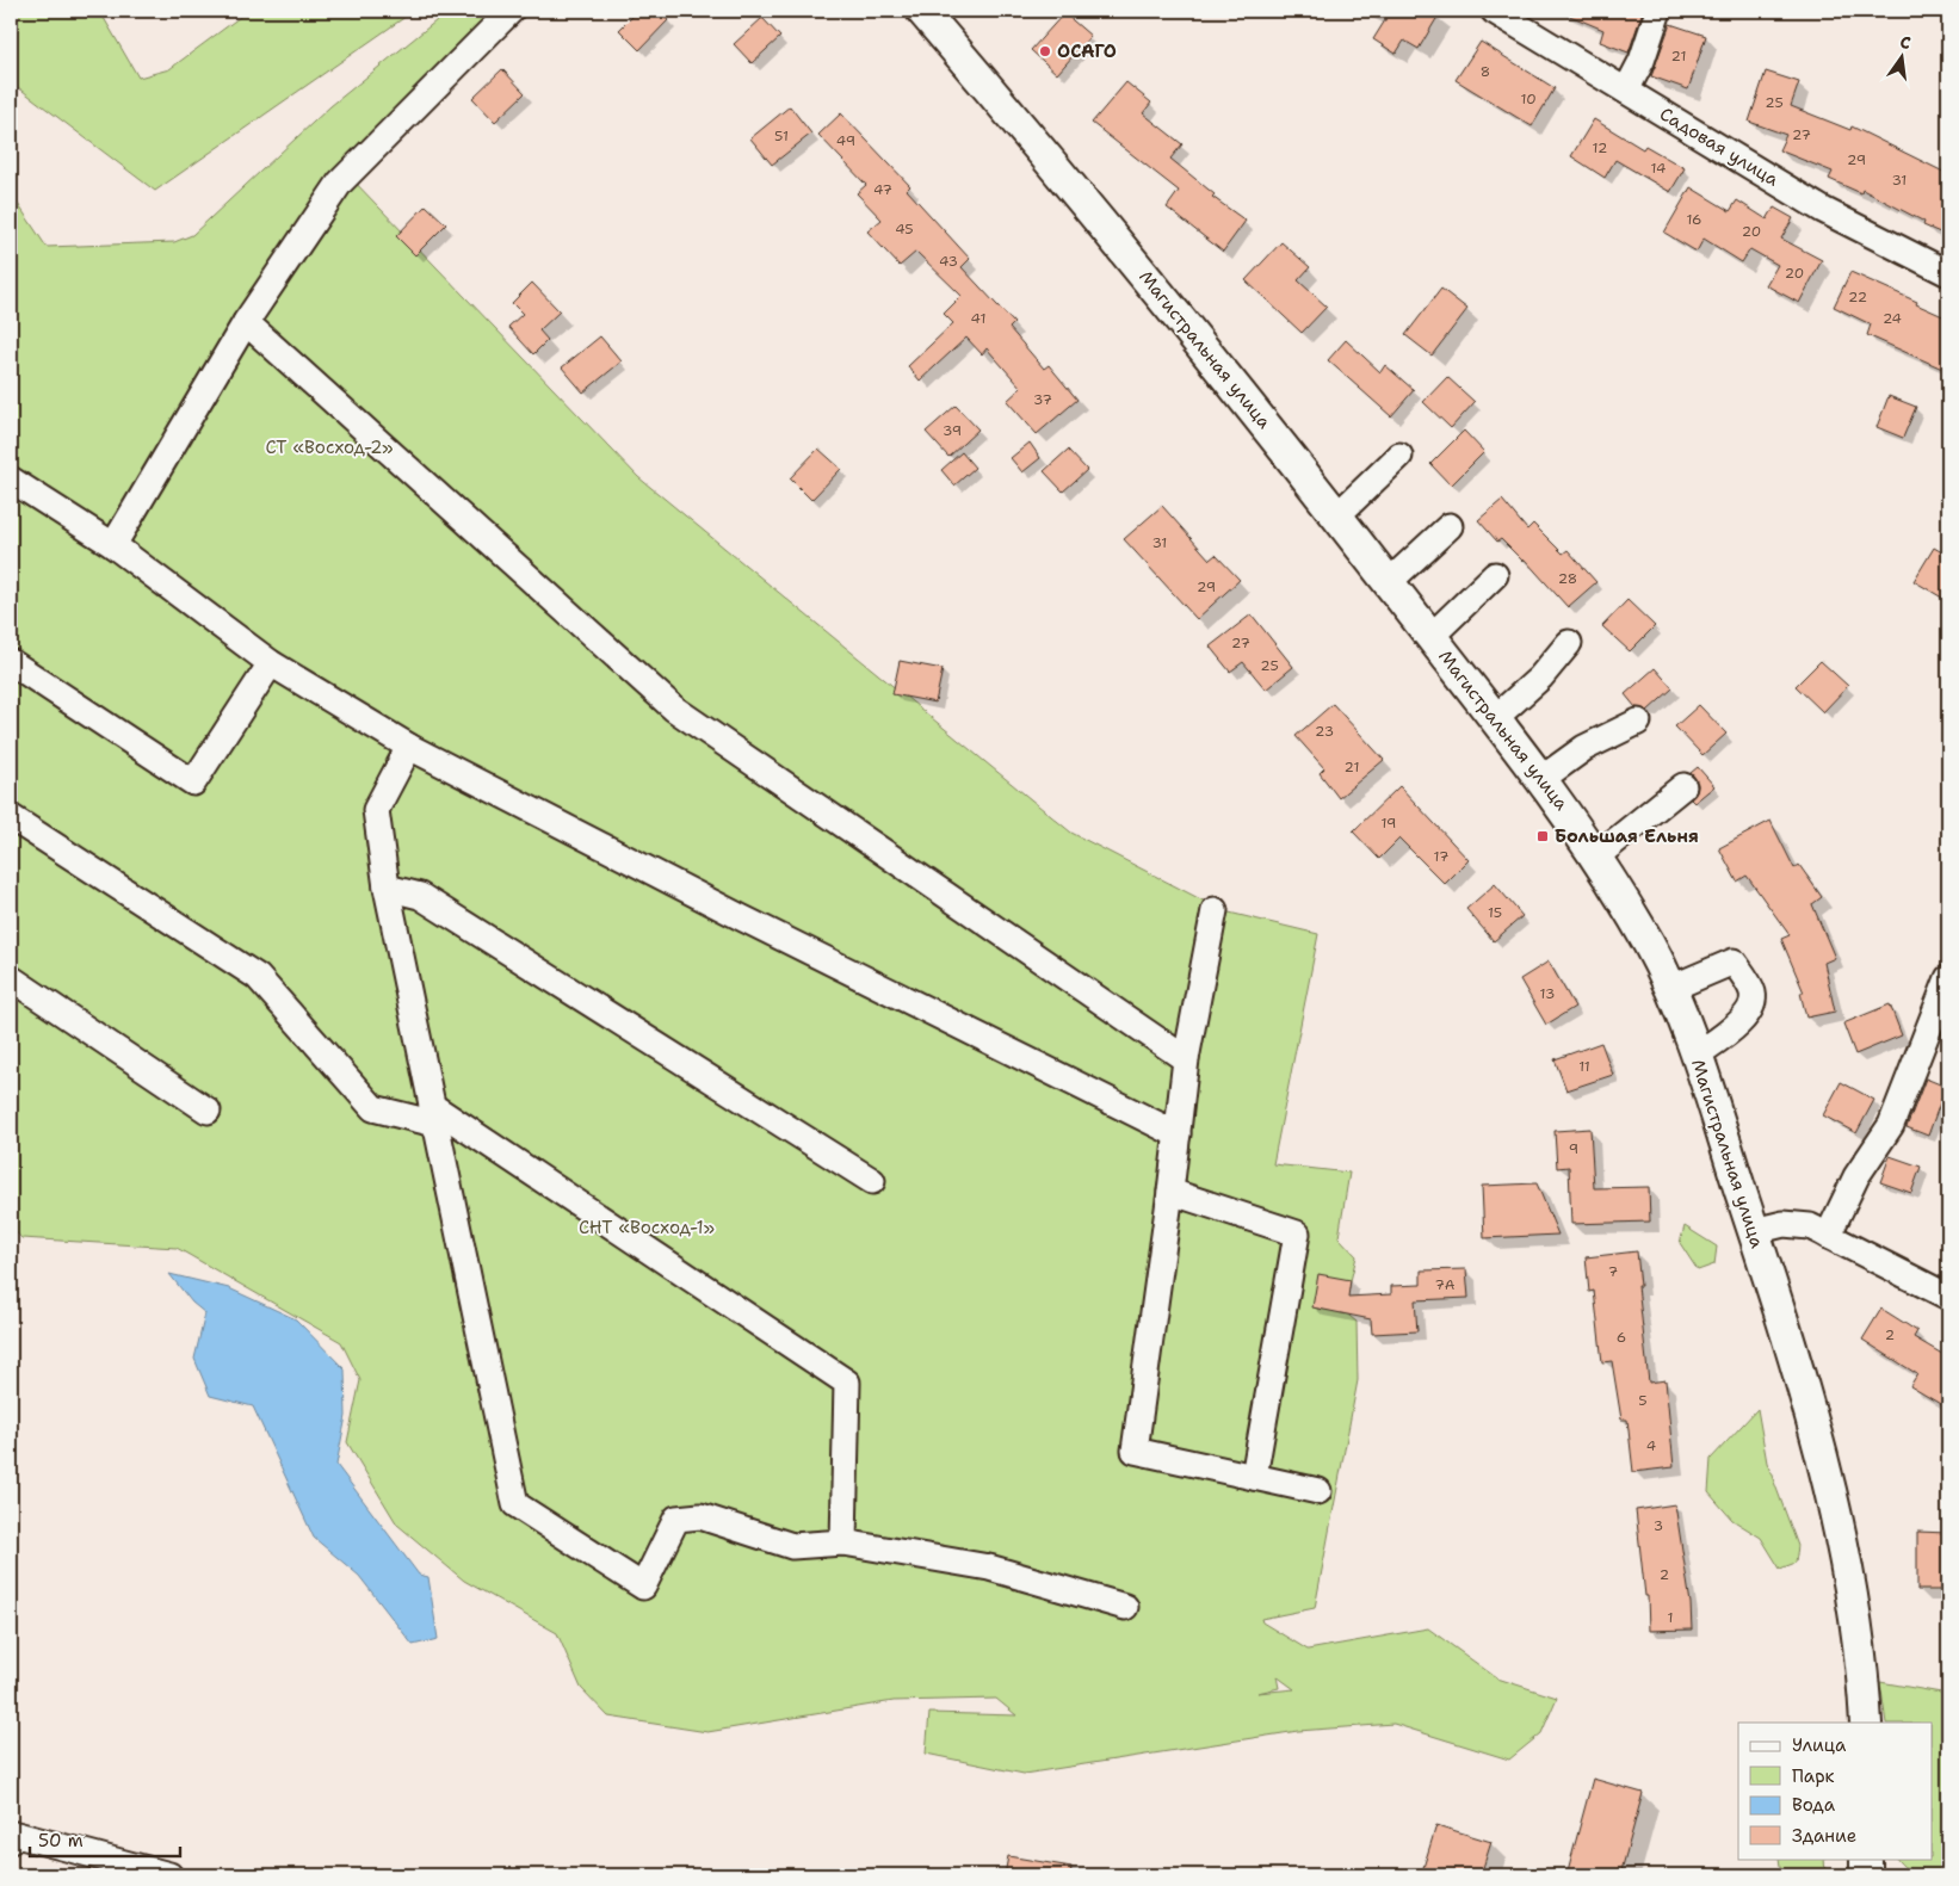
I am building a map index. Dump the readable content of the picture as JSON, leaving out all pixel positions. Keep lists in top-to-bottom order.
{
  "streets": {
    "main road": ["Магистральная улица"],
    "street": ["Садовая улица"]
  },
  "parks": ["СТ «Восход-2»", "СНТ «Восход-1»"],
  "places": {
    "other": ["ОСАГО"],
    "transit": ["Большая Ельня"]
  },
  "house_numbers": [
    "21",
    "8",
    "10",
    "25",
    "27",
    "51",
    "49",
    "12",
    "29",
    "14",
    "31",
    "47",
    "16",
    "45",
    "20",
    "43",
    "20",
    "22",
    "41",
    "24",
    "37",
    "39",
    "31",
    "28",
    "29",
    "27",
    "25",
    "23",
    "21",
    "19",
    "17",
    "15",
    "13",
    "11",
    "9",
    "7",
    "7А",
    "2",
    "6",
    "5",
    "4",
    "3",
    "2",
    "1"
  ],
  "legend": [
    "Улица",
    "Парк",
    "Вода",
    "Здание"
  ],
  "scale_bar": "50 m",
  "north": "top"
}
